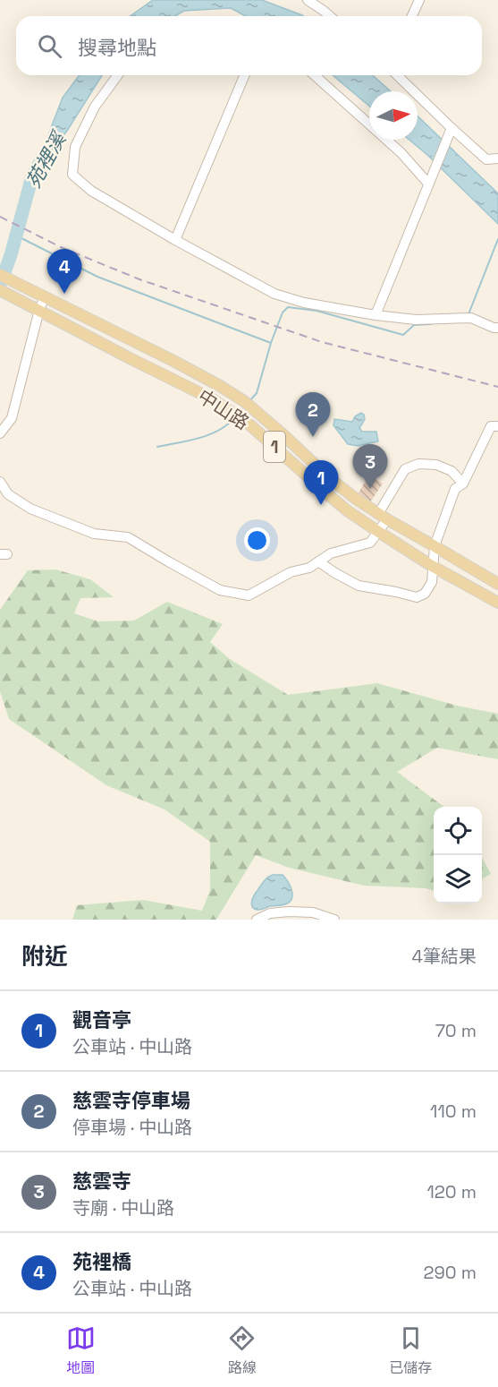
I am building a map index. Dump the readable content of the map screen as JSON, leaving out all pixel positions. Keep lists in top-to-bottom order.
{
  "streets": {
    "main road": ["中山路", "1"]
  },
  "crossings": [
    ["中山路", "1"]
  ],
  "water": ["苑裡溪"],
  "north": "right",
  "page": {
    "search": "搜尋地點",
    "pins": [
      "4",
      "2",
      "3",
      "1"
    ],
    "heading": ["附近", "4筆結果"],
    "list": [
      {
        "mark": "1",
        "name": "觀音亭",
        "note": "公車站 · 中山路",
        "value": "70 m"
      },
      {
        "mark": "2",
        "name": "慈雲寺停車場",
        "note": "停車場 · 中山路",
        "value": "110 m"
      },
      {
        "mark": "3",
        "name": "慈雲寺",
        "note": "寺廟 · 中山路",
        "value": "120 m"
      },
      {
        "mark": "4",
        "name": "苑裡橋",
        "note": "公車站 · 中山路",
        "value": "290 m"
      }
    ],
    "nav": ["地圖", "路線", "已儲存"]
  }
}
